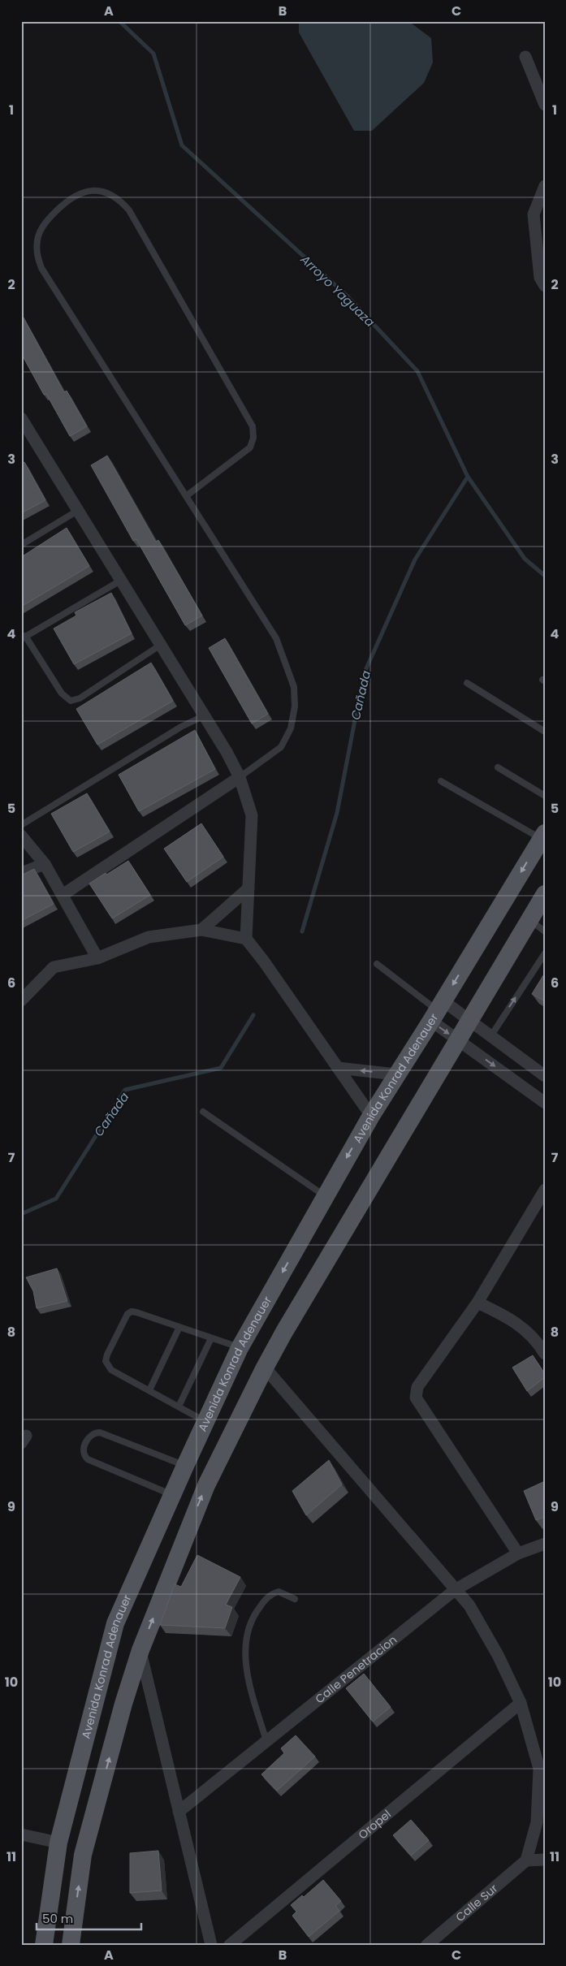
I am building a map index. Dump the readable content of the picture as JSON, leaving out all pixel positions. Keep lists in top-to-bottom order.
{
  "streets": {
    "main road": ["Avenida Konrad Adenauer"],
    "street": ["Calle Penetracion", "Oropel", "Calle Sur"]
  },
  "water": ["Arroyo Yaguaza", "Cañada"],
  "scale_bar": "50 m",
  "grid": {
    "columns": ["A", "B", "C"],
    "rows": [
      "1",
      "2",
      "3",
      "4",
      "5",
      "6",
      "7",
      "8",
      "9",
      "10",
      "11"
    ]
  }
}
